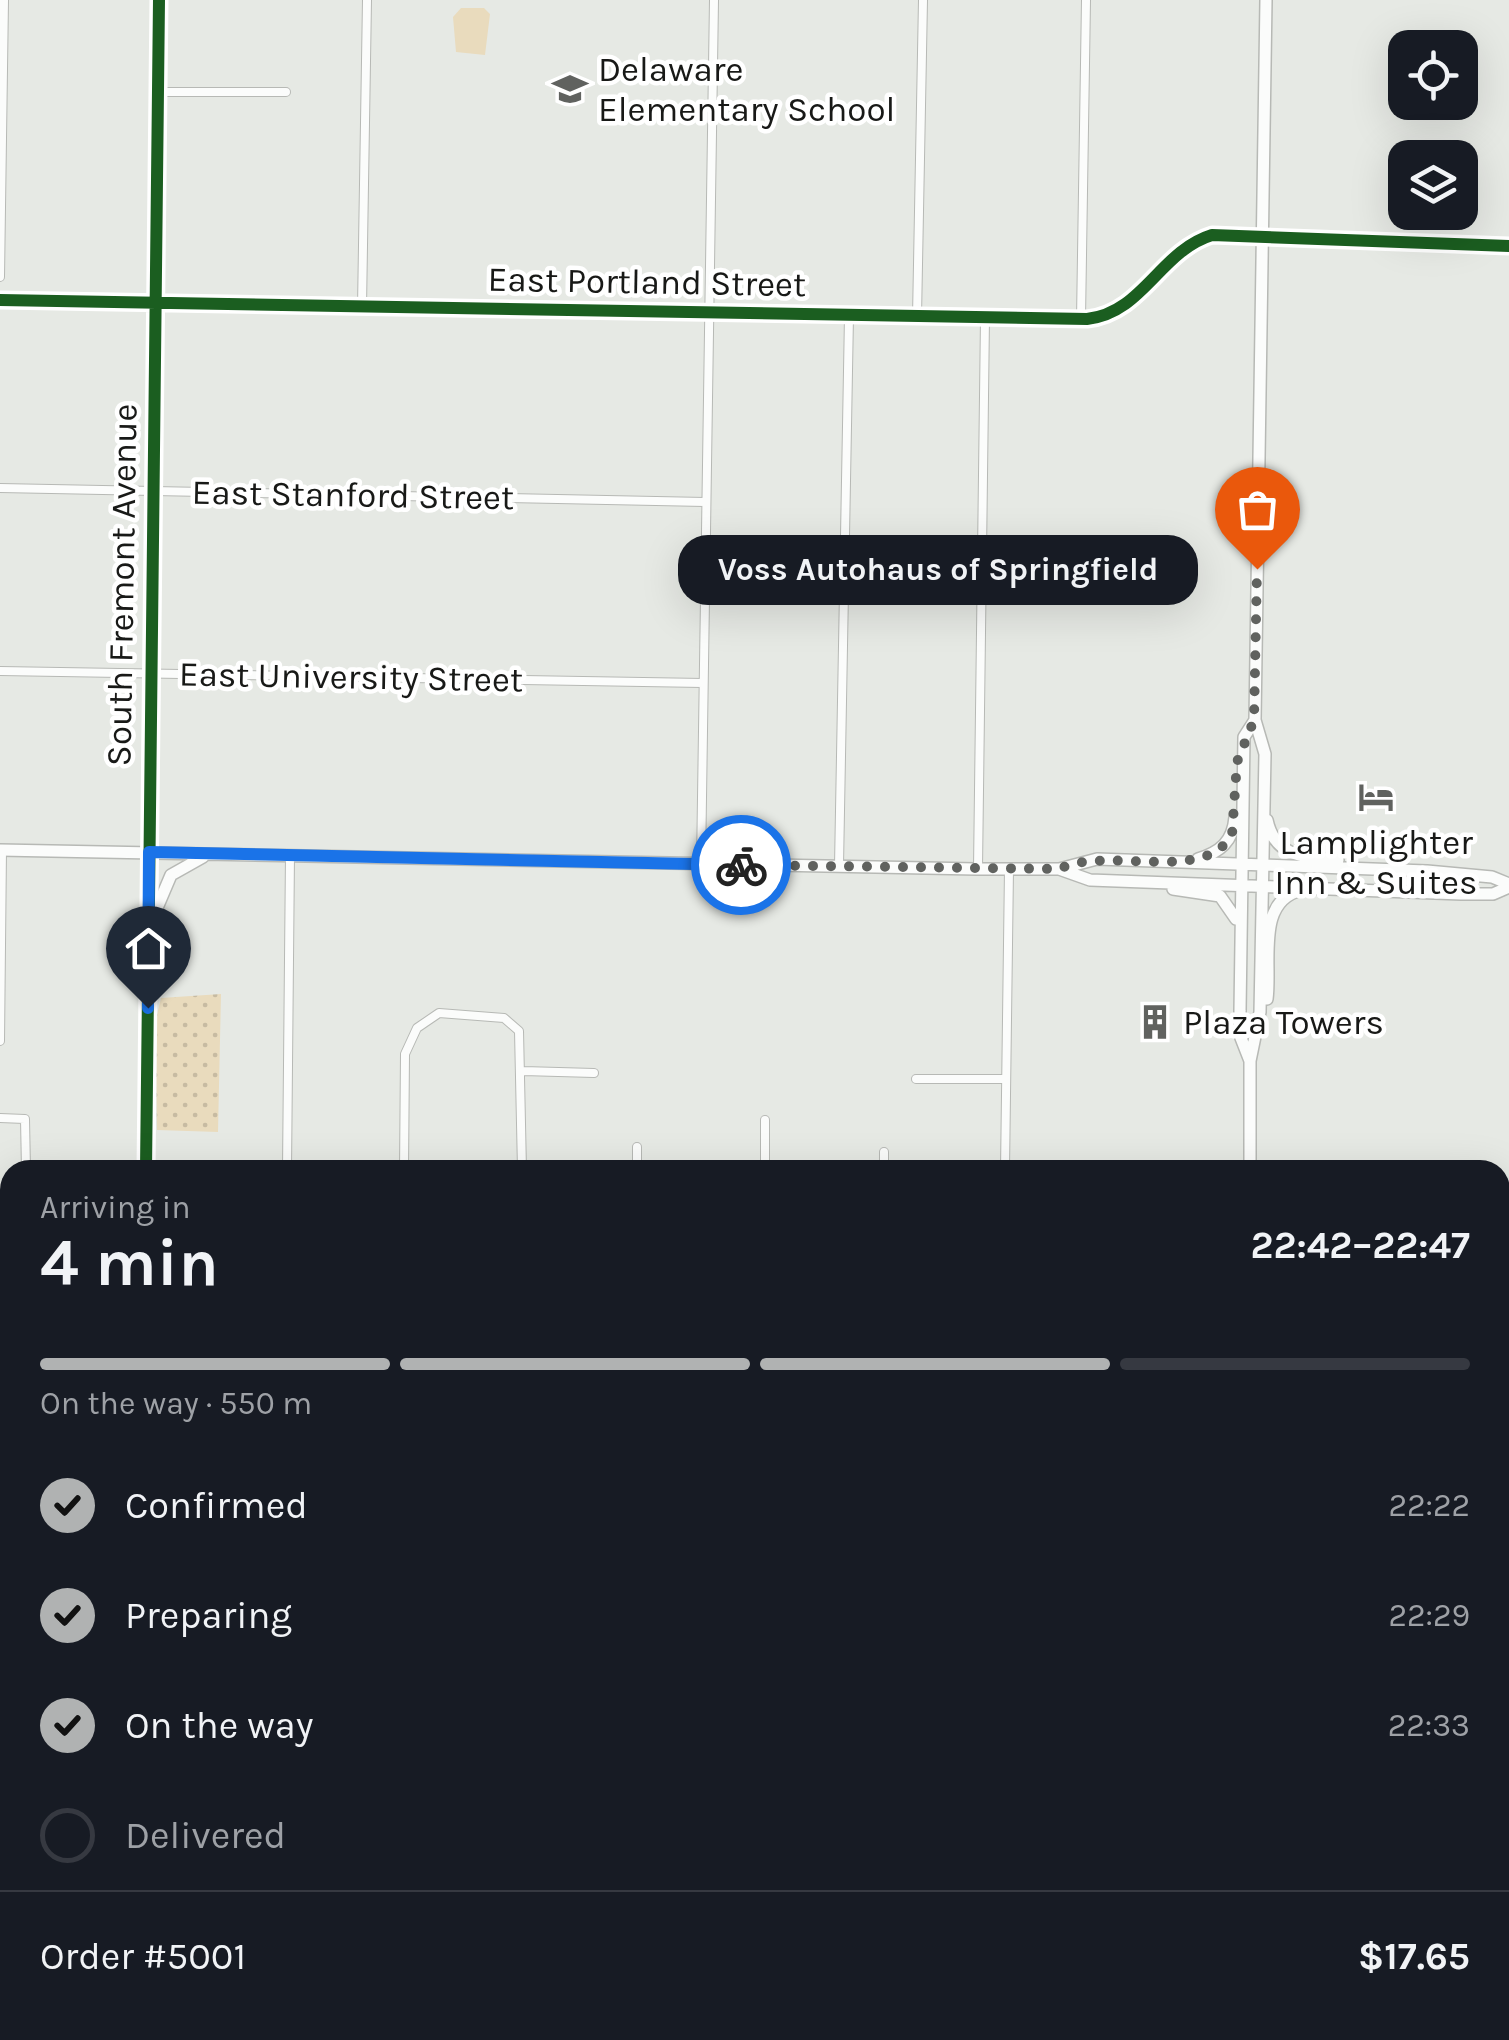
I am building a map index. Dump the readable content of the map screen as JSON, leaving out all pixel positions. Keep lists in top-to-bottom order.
{
  "streets": {
    "main road": ["South Fremont Avenue"],
    "street": ["East Portland Street", "East Stanford Street", "East University Street"]
  },
  "crossings": [
    ["East Portland Street", "South Fremont Avenue"],
    ["East Stanford Street", "South Fremont Avenue"],
    ["South Fremont Avenue", "East University Street"]
  ],
  "places": {
    "school or university": ["Delaware Elementary School"],
    "other": ["Voss Autohaus of Springfield"],
    "hotel": ["Lamplighter Inn & Suites"],
    "building": ["Plaza Towers"]
  },
  "page": {
    "bubble": "Voss Autohaus of Springfield",
    "heading": ["4 min", "Arriving in", "22:42–22:47"],
    "panel": ["Order #5001", "$17.65"],
    "bar": "On the way · 550 m",
    "list": [
      ["Confirmed", "22:22"],
      ["Preparing", "22:29"],
      ["On the way", "22:33"],
      "Delivered"
    ]
  }
}
